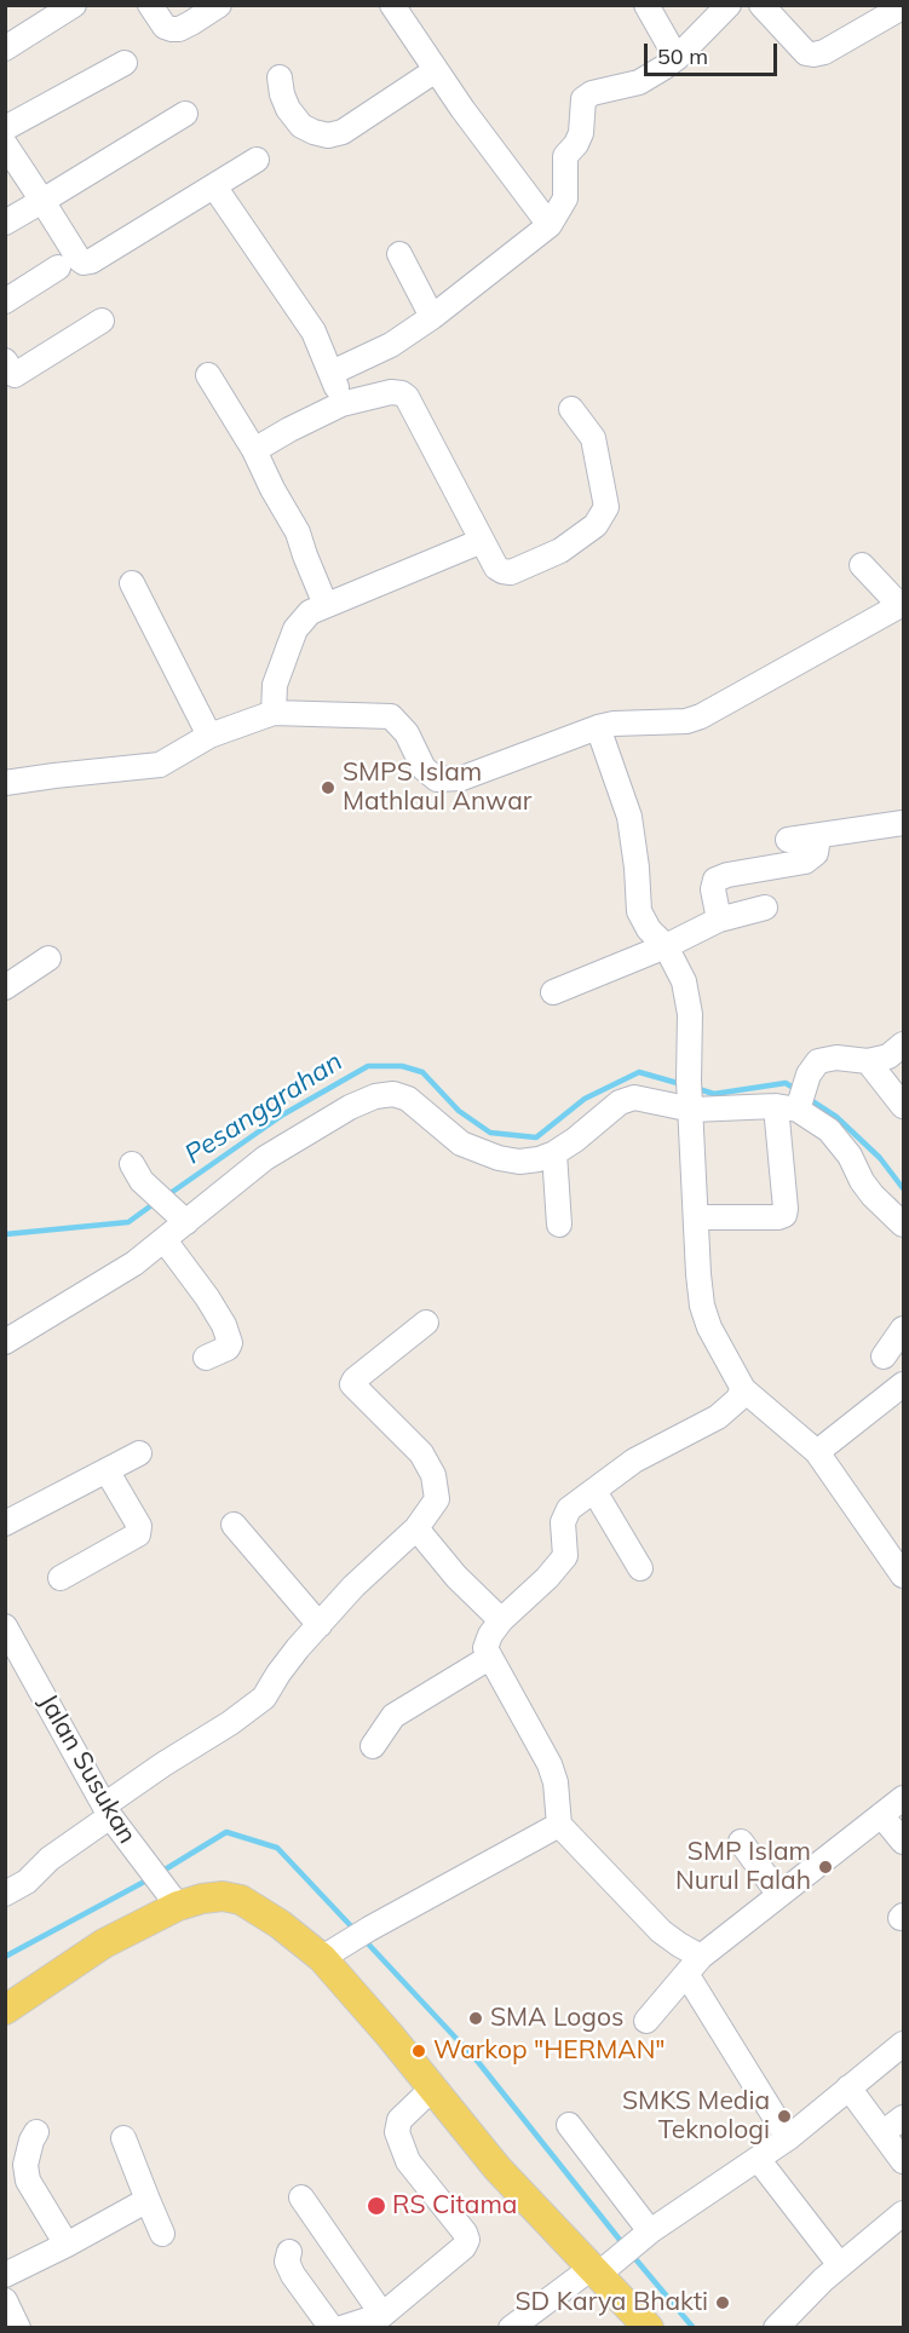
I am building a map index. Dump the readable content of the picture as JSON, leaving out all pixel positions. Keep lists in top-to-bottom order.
{
  "streets": {
    "street": ["Jalan Susukan"]
  },
  "water": ["Pesanggrahan"],
  "places": [
    "SMPS Islam Mathlaul Anwar",
    "SMP Islam Nurul Falah",
    "SMA Logos",
    "Warkop \"HERMAN\"",
    "SMKS Media Teknologi",
    "RS Citama",
    "SD Karya Bhakti"
  ],
  "scale_bar": "50 m"
}
